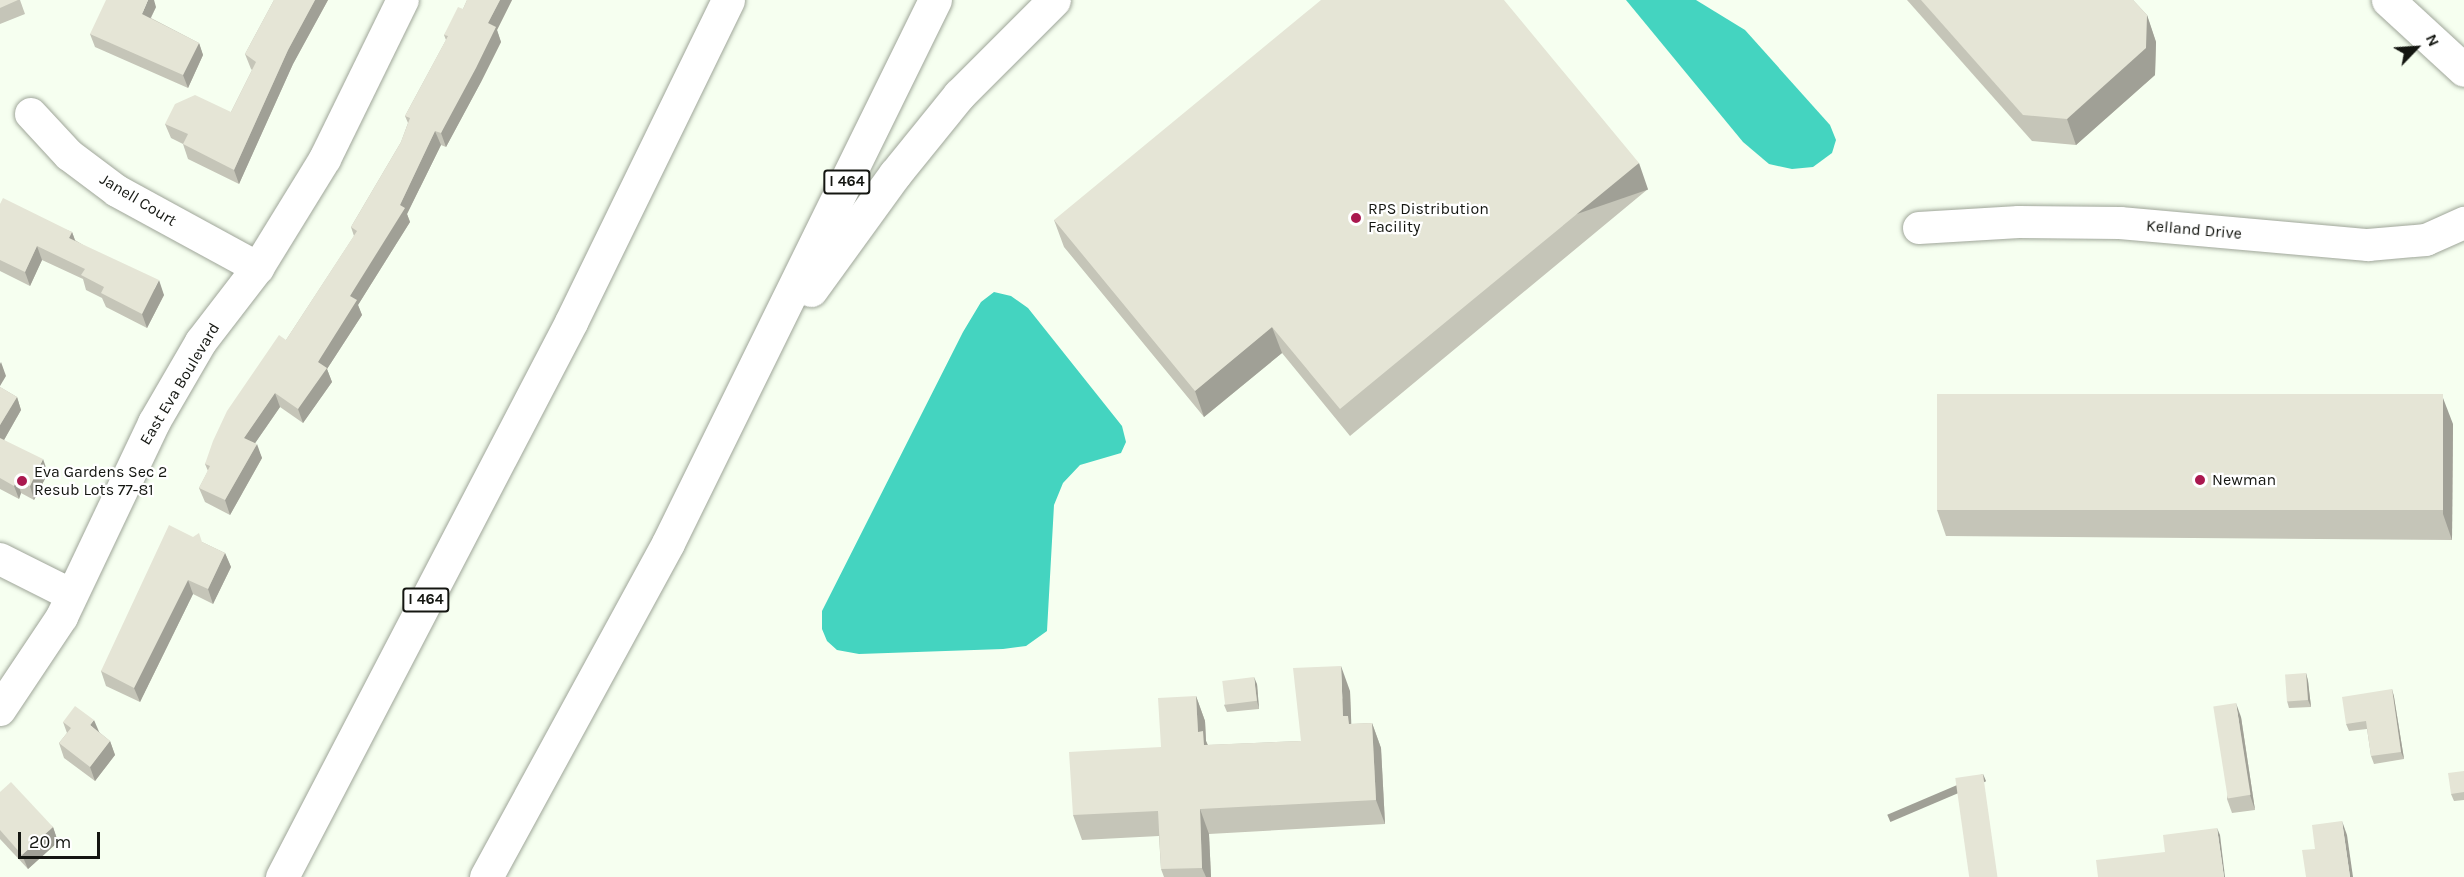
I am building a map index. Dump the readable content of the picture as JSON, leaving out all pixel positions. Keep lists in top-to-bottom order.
{
  "streets": {
    "main road": ["I 464"],
    "street": ["Janell Court", "Kelland Drive", "East Eva Boulevard"]
  },
  "crossings": [
    ["Janell Court", "East Eva Boulevard"]
  ],
  "places": ["RPS Distribution Facility", "Newman", "Eva Gardens Sec 2 Resub Lots 77-81"],
  "scale_bar": "20 m",
  "north": "top right"
}
